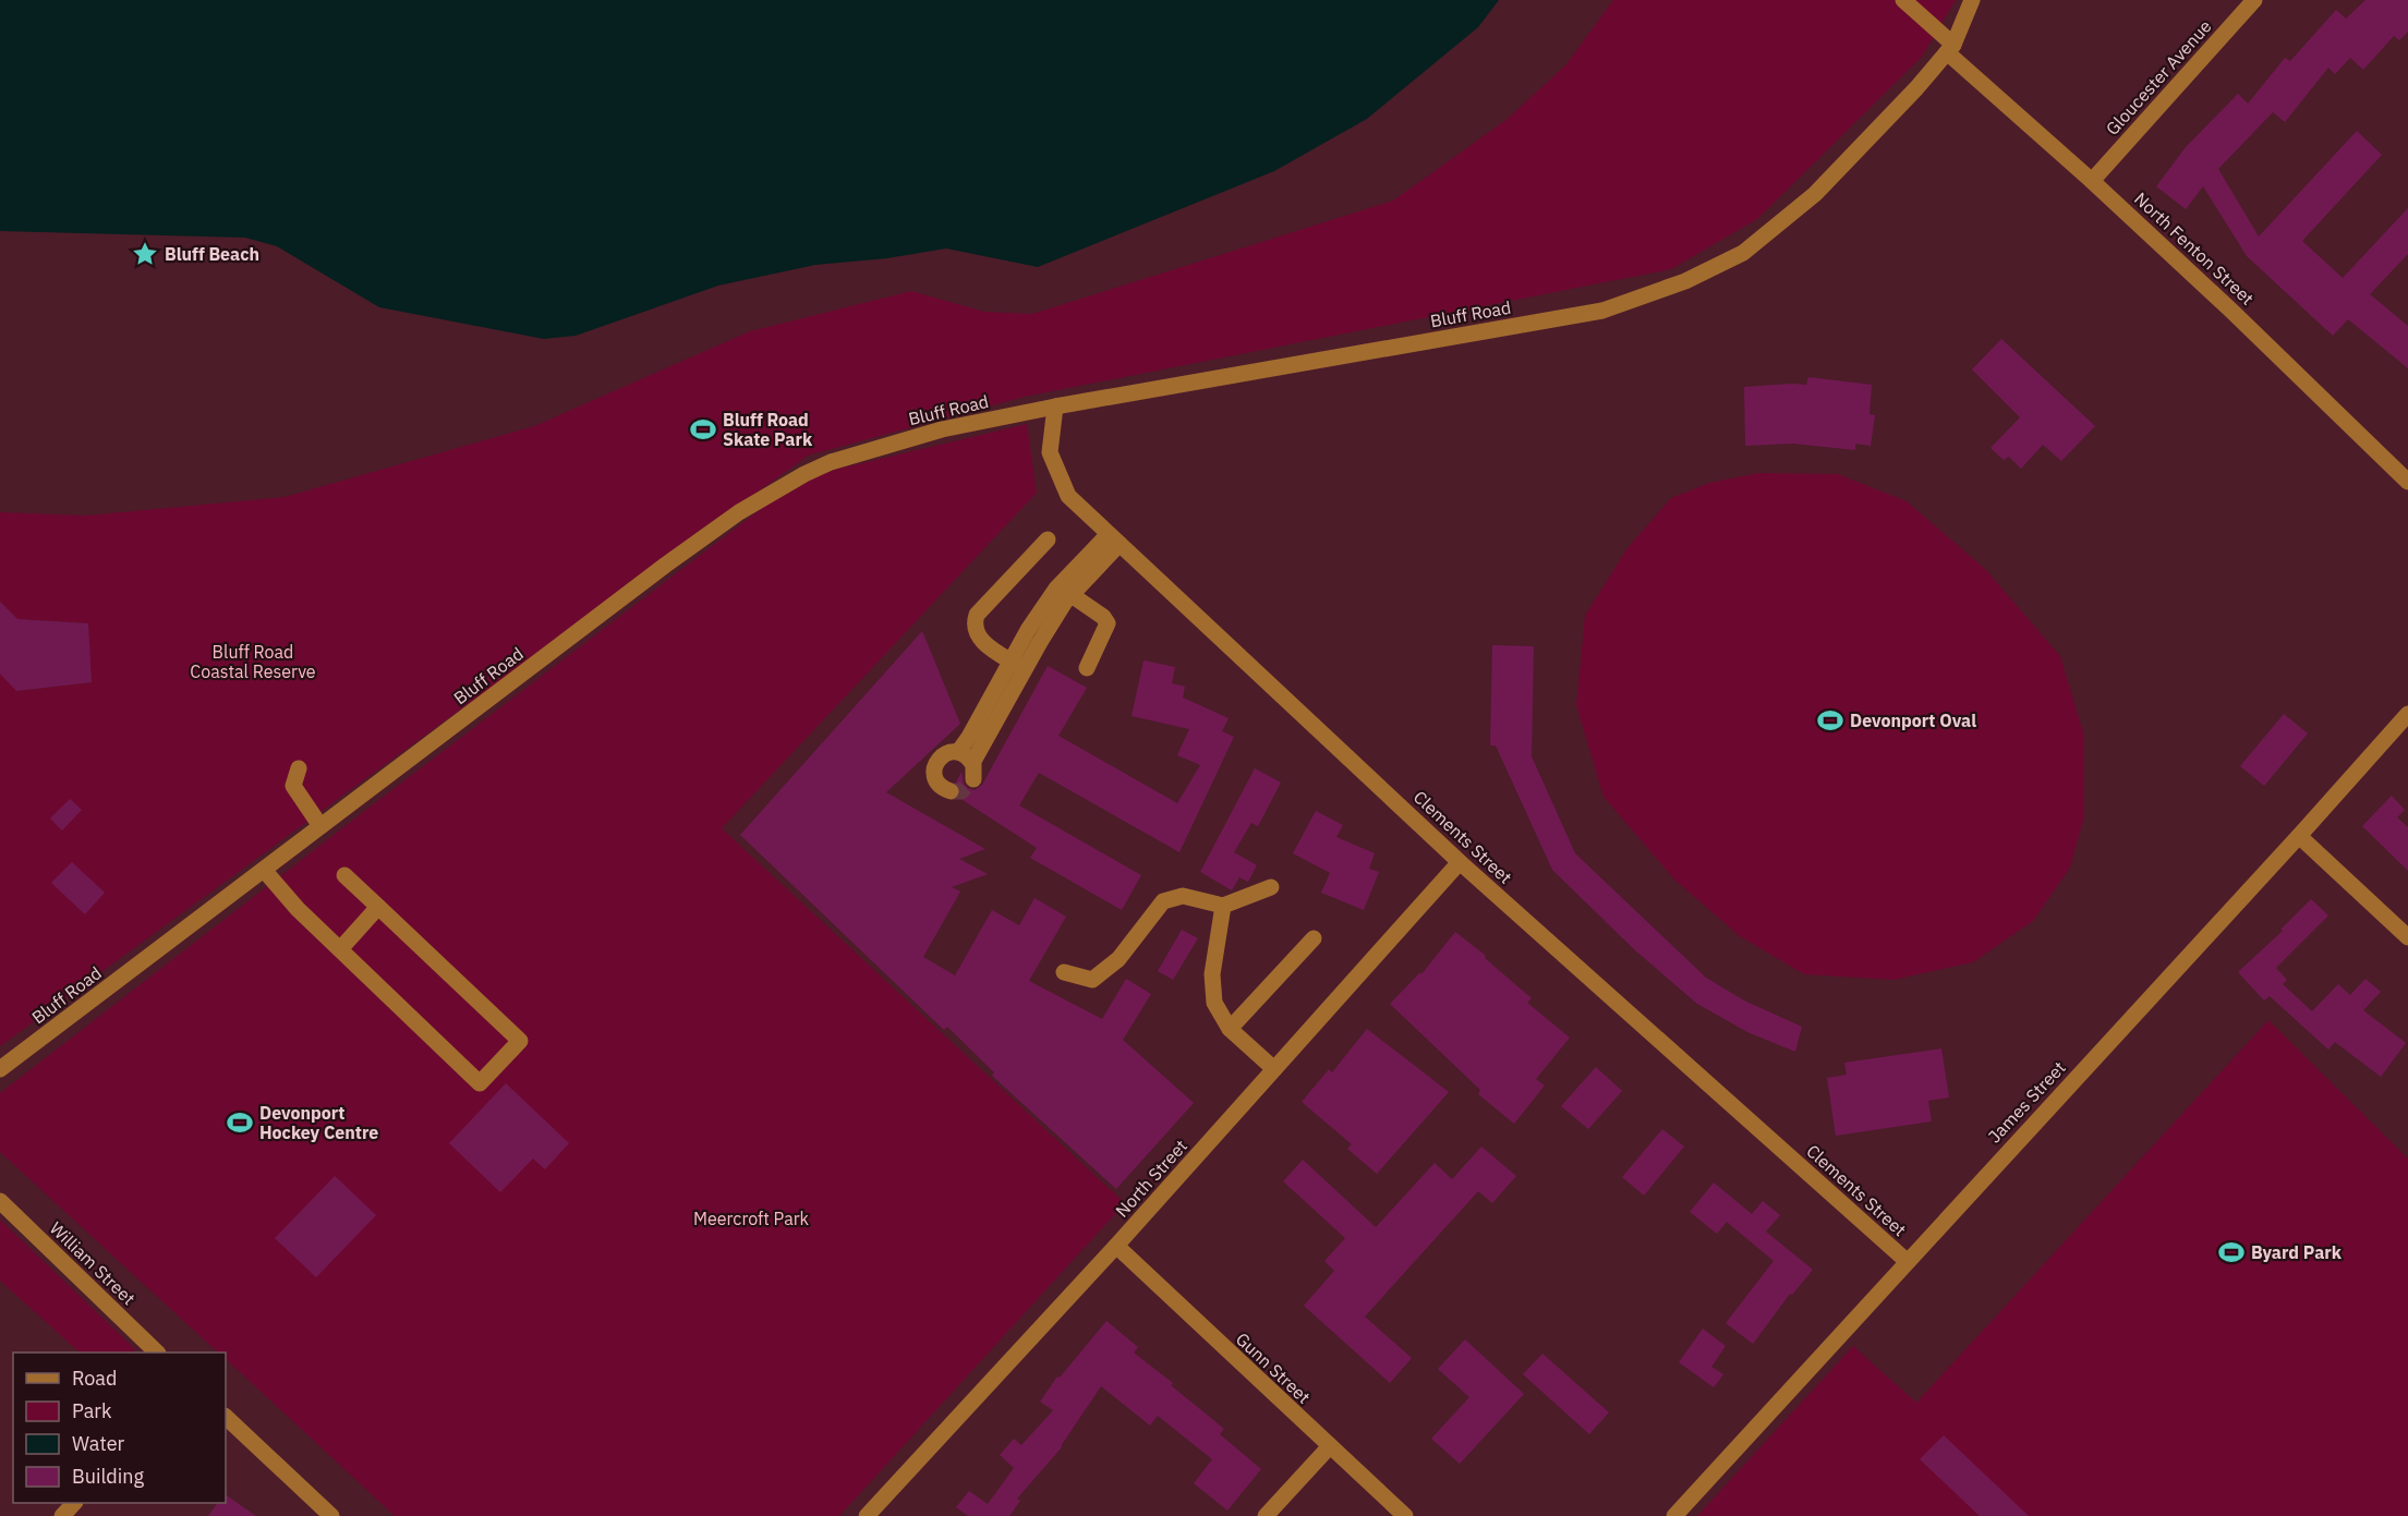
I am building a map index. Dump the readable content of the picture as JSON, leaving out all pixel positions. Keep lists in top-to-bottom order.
{
  "streets": {
    "street": [
      "Gloucester Avenue",
      "North Fenton Street",
      "Bluff Road",
      "Clements Street",
      "James Street",
      "North Street",
      "William Street",
      "Gunn Street"
    ]
  },
  "crossings": [
    ["Gloucester Avenue", "North Fenton Street"],
    ["North Fenton Street", "Bluff Road"],
    ["Bluff Road", "Clements Street"],
    ["Clements Street", "James Street"],
    ["Clements Street", "North Street"],
    ["North Street", "Gunn Street"]
  ],
  "parks": ["Bluff Road Coastal Reserve", "Meercroft Park"],
  "places": {
    "place": ["Bluff Beach"],
    "sports": [
      "Bluff Road Skate Park",
      "Devonport Oval",
      "Devonport Hockey Centre",
      "Byard Park"
    ]
  },
  "legend": [
    "Road",
    "Park",
    "Water",
    "Building"
  ]
}
